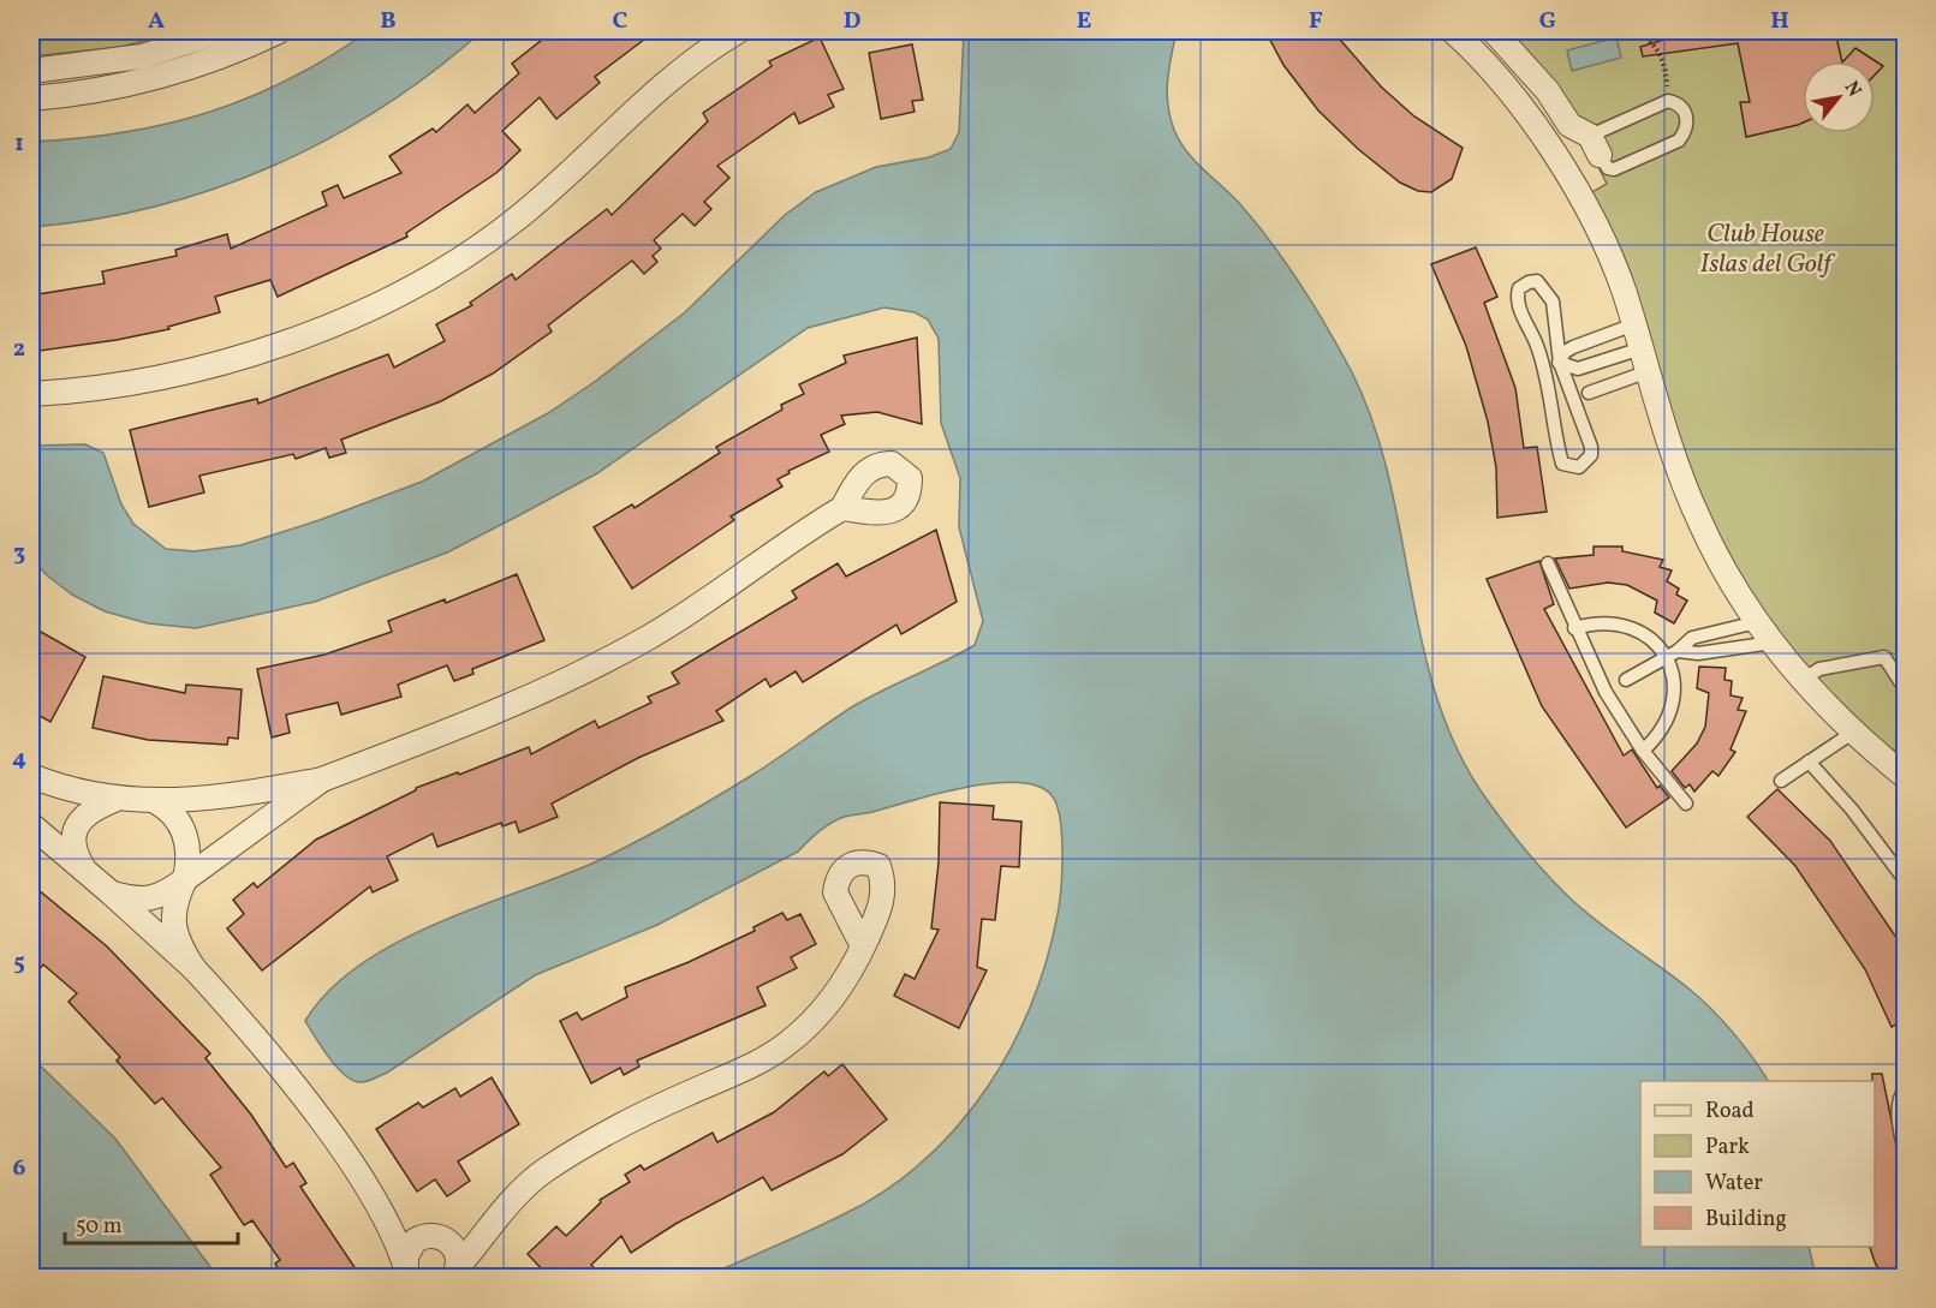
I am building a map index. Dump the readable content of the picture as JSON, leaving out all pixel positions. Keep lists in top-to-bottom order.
{
  "parks": ["Club House Islas del Golf"],
  "legend": [
    "Road",
    "Park",
    "Water",
    "Building"
  ],
  "scale_bar": "50 m",
  "north": "top right",
  "grid": {
    "columns": [
      "A",
      "B",
      "C",
      "D",
      "E",
      "F",
      "G",
      "H"
    ],
    "rows": [
      "1",
      "2",
      "3",
      "4",
      "5",
      "6"
    ]
  }
}
